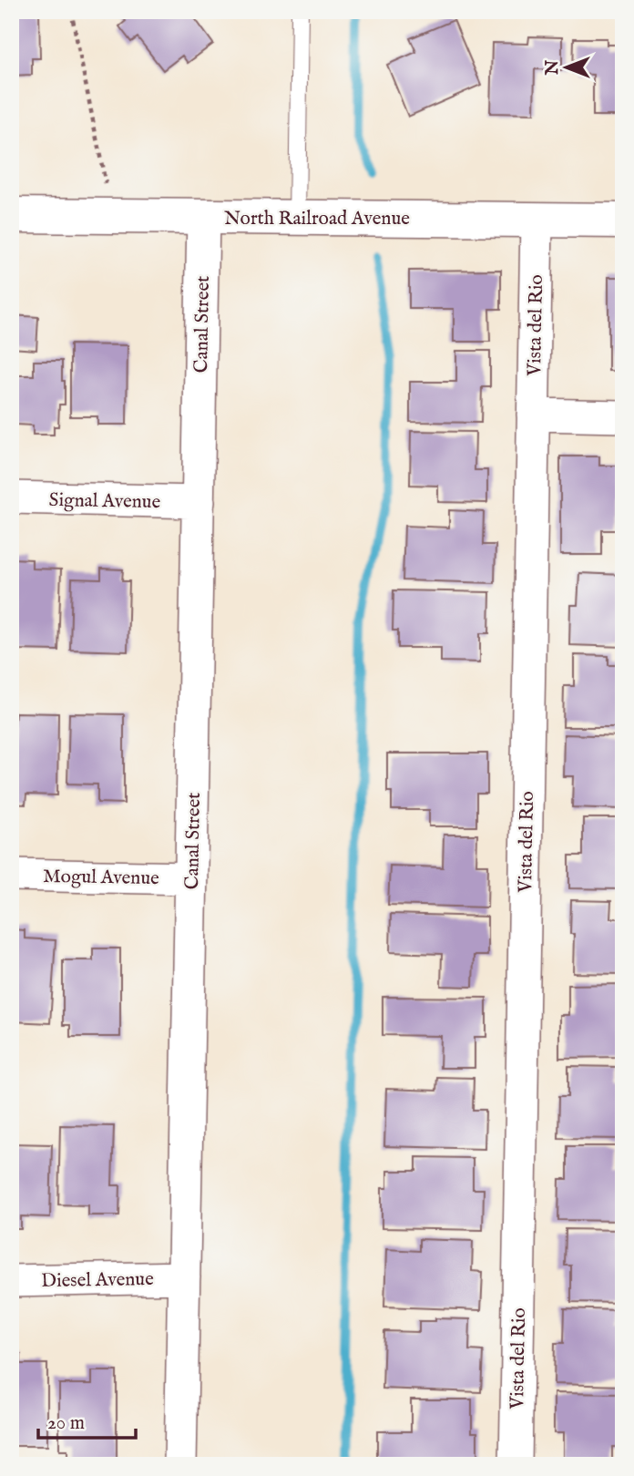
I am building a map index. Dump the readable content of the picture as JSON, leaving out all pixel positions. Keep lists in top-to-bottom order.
{
  "streets": {
    "street": [
      "North Railroad Avenue",
      "Canal Street",
      "Vista del Rio",
      "Signal Avenue",
      "Mogul Avenue",
      "Diesel Avenue"
    ]
  },
  "crossings": [
    ["North Railroad Avenue", "Canal Street"],
    ["North Railroad Avenue", "Vista del Rio"],
    ["Canal Street", "Signal Avenue"],
    ["Canal Street", "Mogul Avenue"],
    ["Canal Street", "Diesel Avenue"]
  ],
  "scale_bar": "20 m",
  "north": "left"
}
